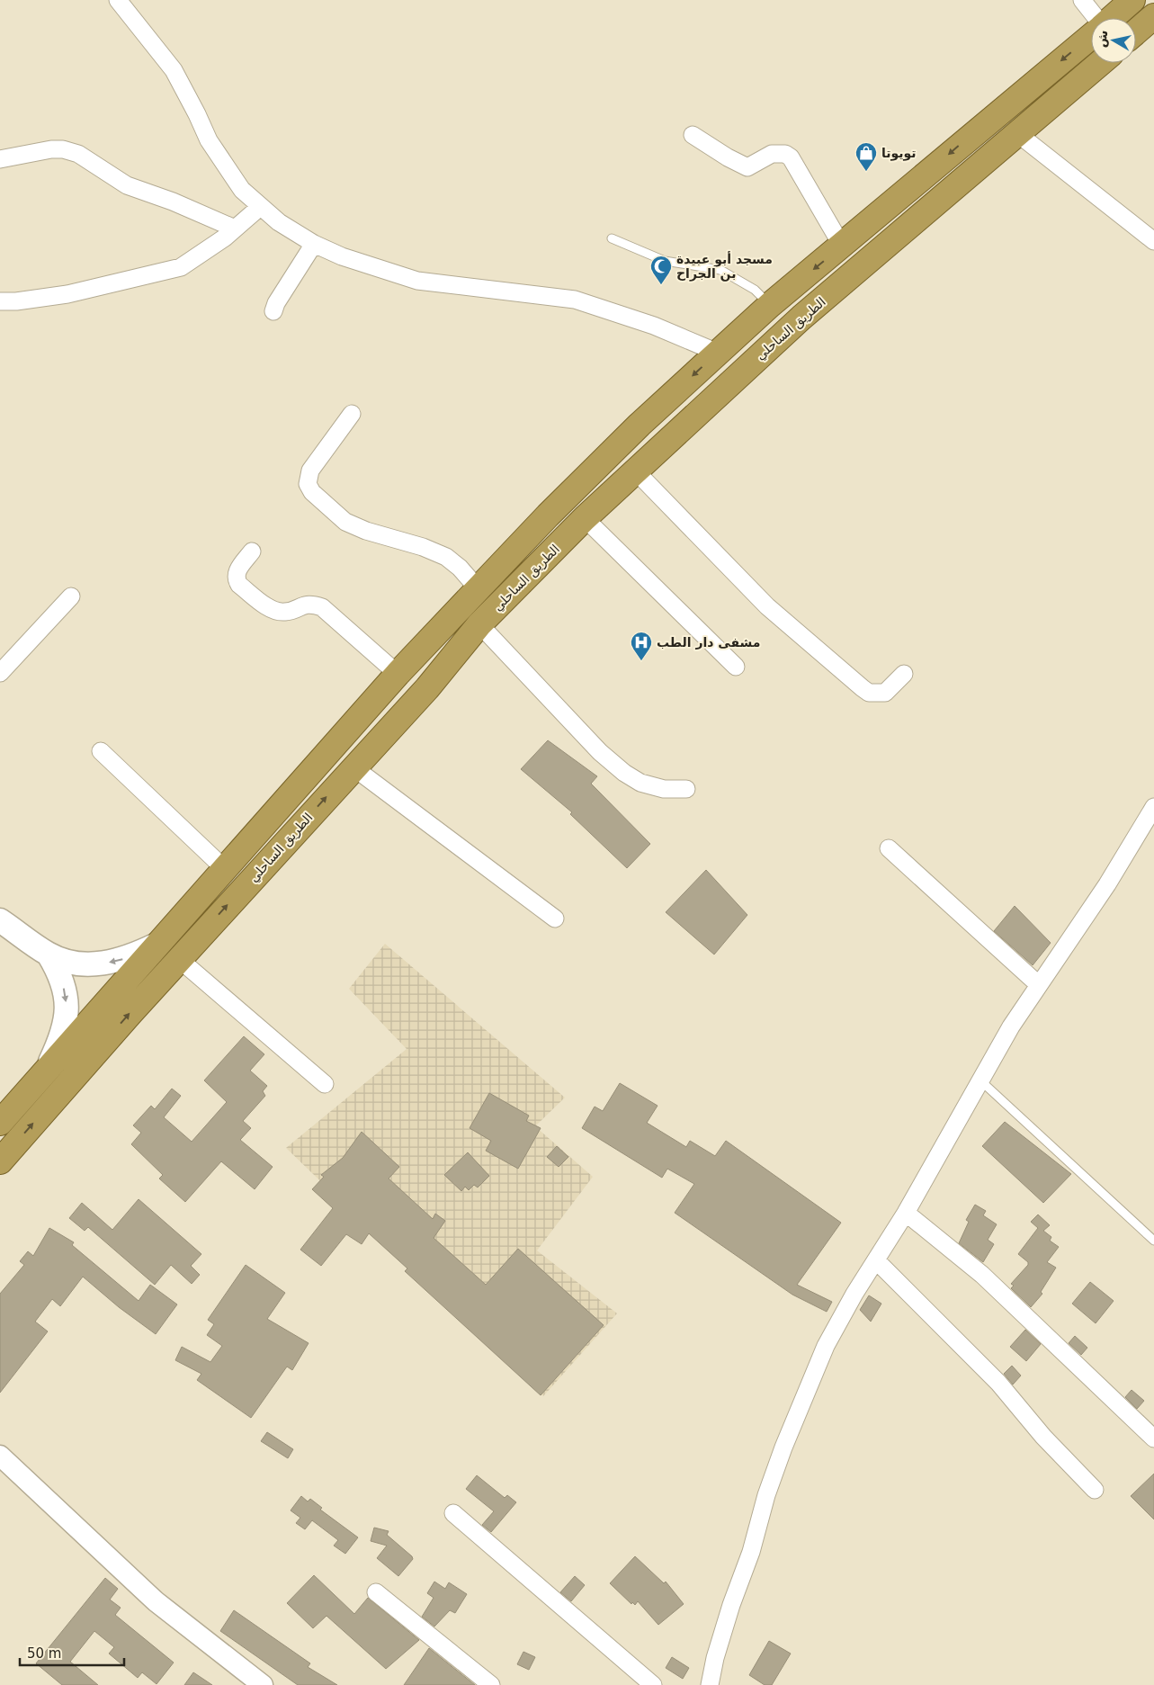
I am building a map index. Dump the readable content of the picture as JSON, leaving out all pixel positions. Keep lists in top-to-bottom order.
{
  "streets": {
    "highway": ["الطريق الساحلي"]
  },
  "places": {
    "shop": ["تويوتا"],
    "mosque": ["مسجد أبو عبيدة بن الجراح"],
    "hospital": ["مشفى دار الطب"]
  },
  "scale_bar": "50 m",
  "north": "left"
}
